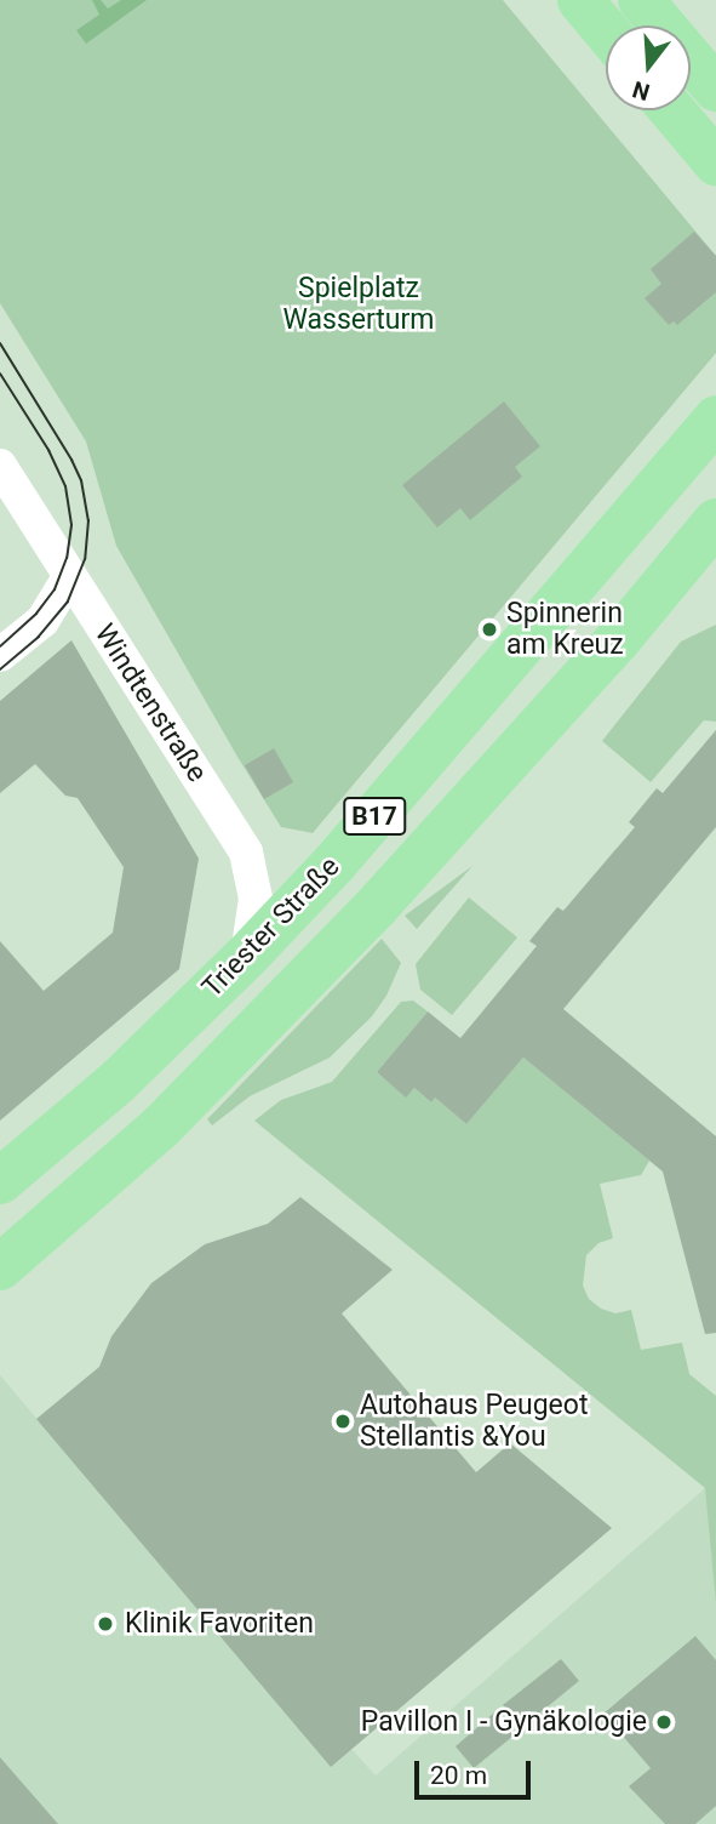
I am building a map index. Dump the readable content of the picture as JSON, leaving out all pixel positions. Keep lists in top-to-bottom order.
{
  "streets": {
    "main road": ["B17", "Triester Straße"],
    "street": ["Windtenstraße"]
  },
  "crossings": [
    ["Windtenstraße", "Triester Straße"]
  ],
  "parks": ["Spielplatz Wasserturm"],
  "places": [
    "Spinnerin am Kreuz",
    "Autohaus Peugeot Stellantis &You",
    "Klinik Favoriten",
    "Pavillon I - Gynäkologie"
  ],
  "scale_bar": "20 m",
  "north": "bottom"
}
